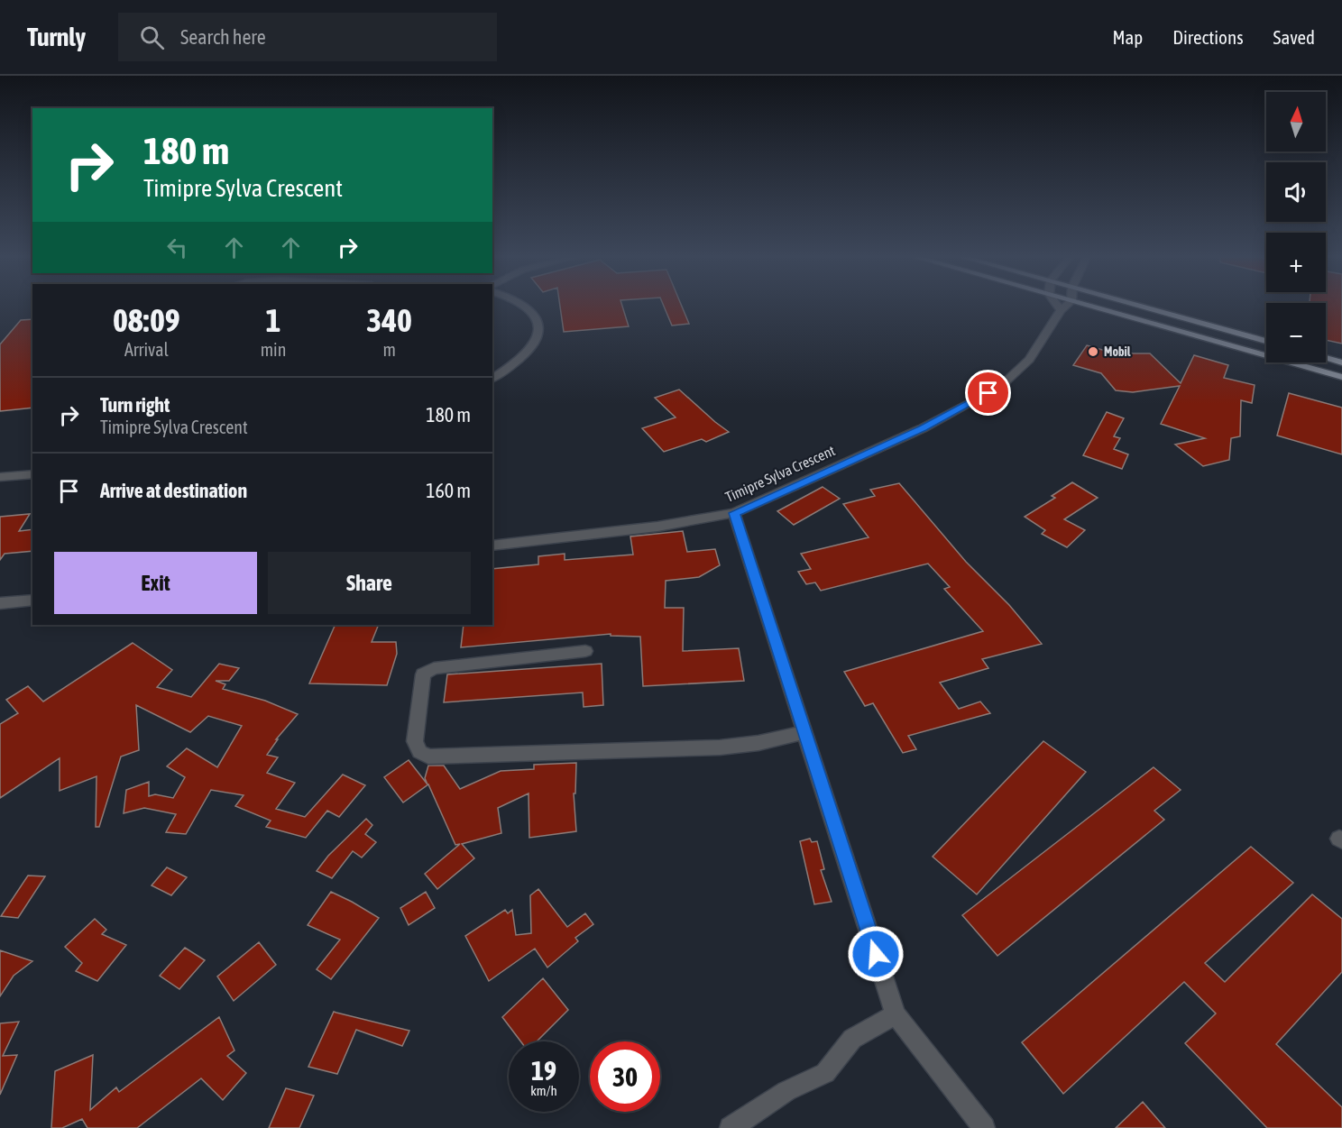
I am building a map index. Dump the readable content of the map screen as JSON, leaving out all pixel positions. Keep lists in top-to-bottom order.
{
  "streets": {
    "street": ["Timipre Sylva Crescent"]
  },
  "places": ["Mobil"],
  "north": "top",
  "page": {
    "header": "Turnly",
    "search": "Search here",
    "nav": ["Map", "Directions", "Saved"],
    "map_buttons": ["+", "−"],
    "turn": ["180 m", "Timipre Sylva Crescent"],
    "eta": [
      "08:09",
      "Arrival",
      "1",
      "min",
      "340",
      "m"
    ],
    "list": [
      {
        "name": "Turn right",
        "note": "Timipre Sylva Crescent",
        "value": "180 m"
      },
      {
        "name": "Arrive at destination",
        "value": "160 m"
      }
    ],
    "buttons": ["Exit", "Share"],
    "speed": "19 km/h",
    "limit": "30"
  }
}
